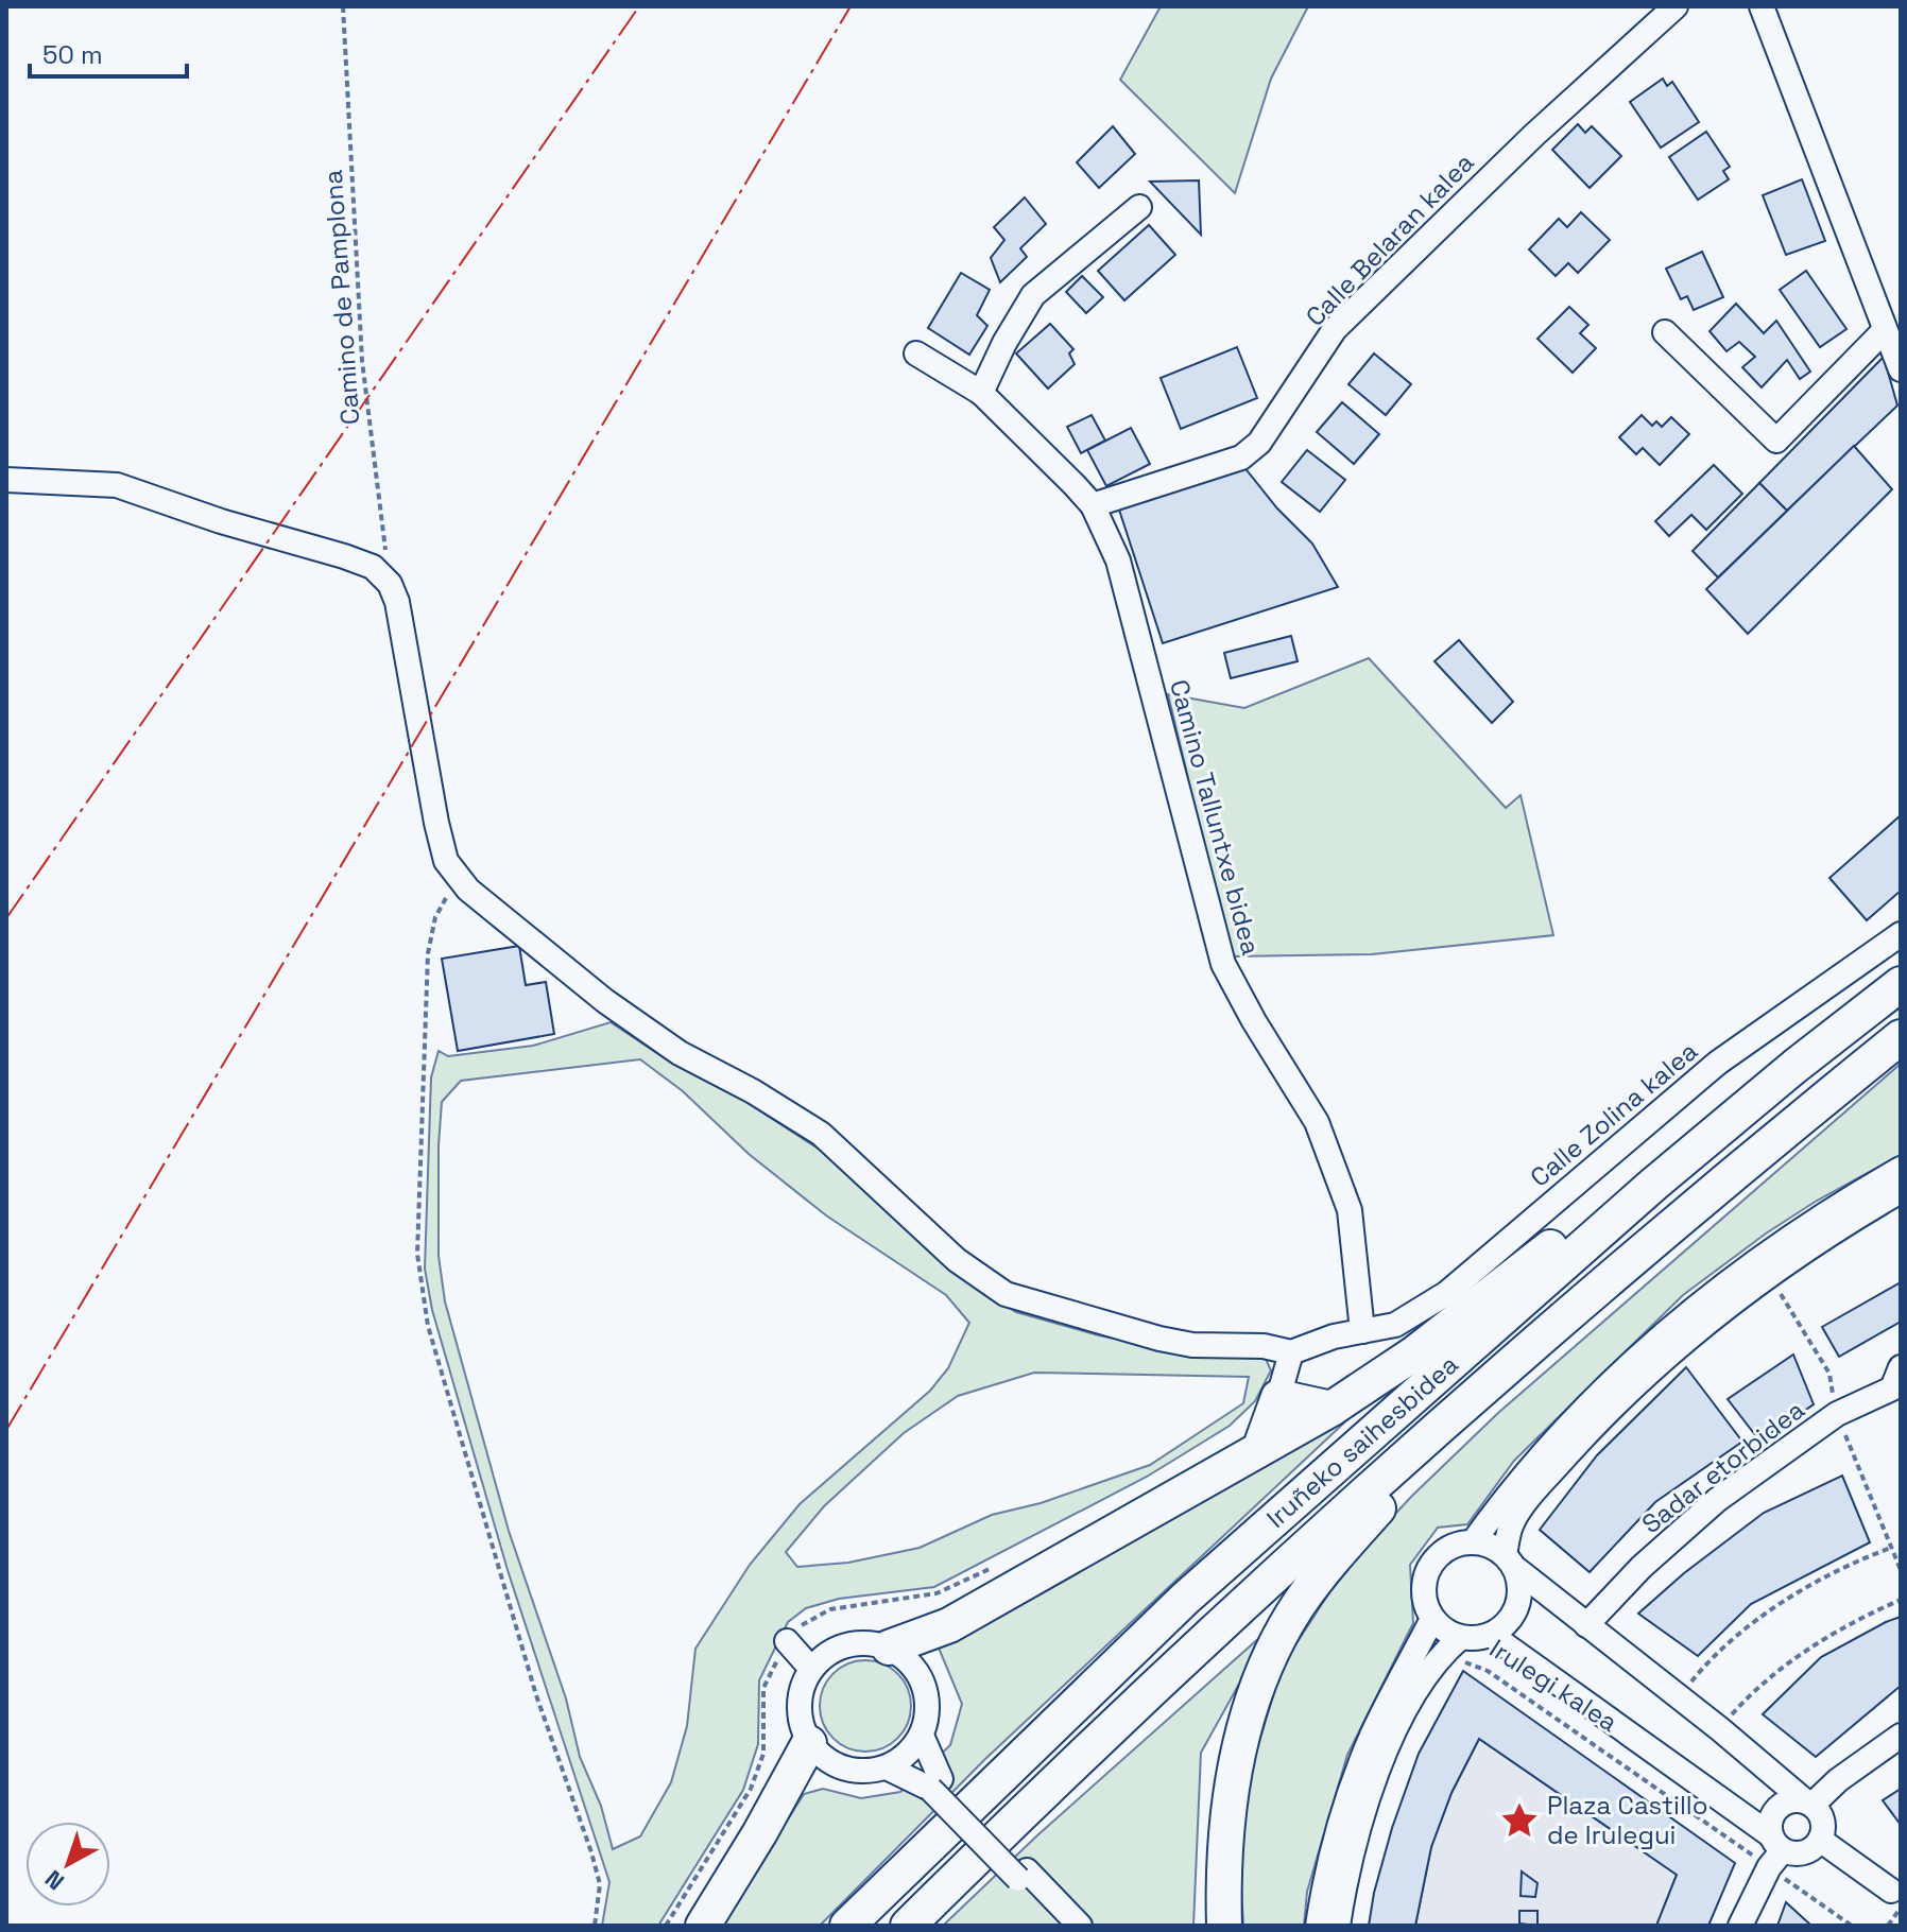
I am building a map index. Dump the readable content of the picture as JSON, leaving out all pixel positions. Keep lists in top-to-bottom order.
{
  "streets": {
    "highway": ["Iruñeko saihesbidea"],
    "street": [
      "Calle Belaran kalea",
      "Camino Talluntxe bidea",
      "Calle Zolina kalea",
      "Sadar etorbidea",
      "Irulegi kalea"
    ],
    "path": ["Camino de Pamplona"]
  },
  "crossings": [
    ["Calle Belaran kalea", "Camino Talluntxe bidea"],
    ["Camino Talluntxe bidea", "Calle Zolina kalea"]
  ],
  "places": {
    "place": ["Plaza Castillo de Irulegui"]
  },
  "scale_bar": "50 m",
  "north": "bottom left"
}
